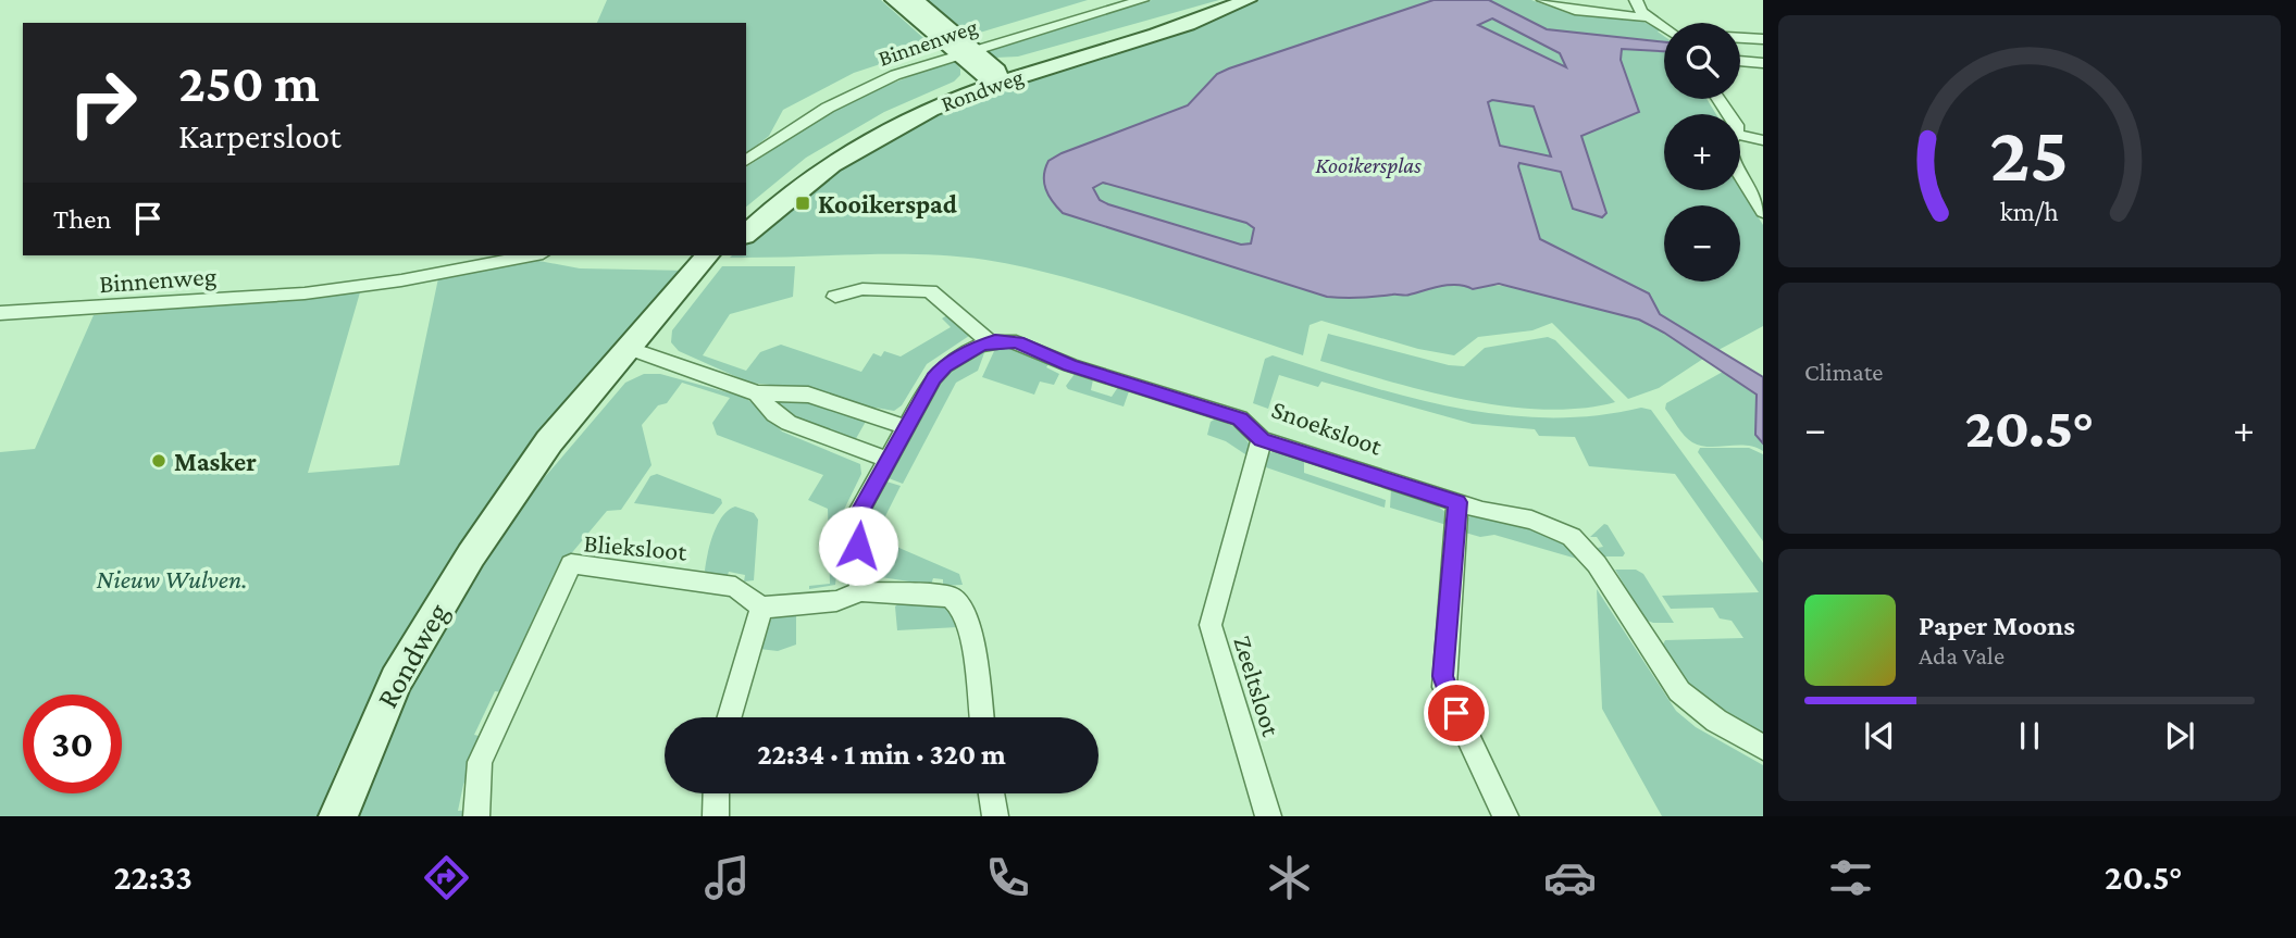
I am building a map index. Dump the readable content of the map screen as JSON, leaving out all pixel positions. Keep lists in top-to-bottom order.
{
  "streets": {
    "main road": ["Rondweg"],
    "street": [
      "Binnenweg",
      "Snoeksloot",
      "Blieksloot",
      "Zeeltsloot"
    ]
  },
  "crossings": [
    ["Snoeksloot", "Zeeltsloot"]
  ],
  "water": ["Kooikersplas"],
  "parks": ["Nieuw Wulven."],
  "places": {
    "transit": ["Kooikerspad"],
    "other": ["Masker"]
  },
  "page": {
    "map_buttons": ["+", "−"],
    "turn": ["250 m", "Karpersloot"],
    "then": "Then",
    "tile": "Climate",
    "heat": ["−", "20.5°", "+"],
    "song": ["Paper Moons", "Ada Vale"],
    "limit": "30",
    "trip": "22:34 · 1 min · 320 m",
    "tabs": ["22:33", "20.5°"],
    "gauge": ["25", "km/h"]
  }
}
